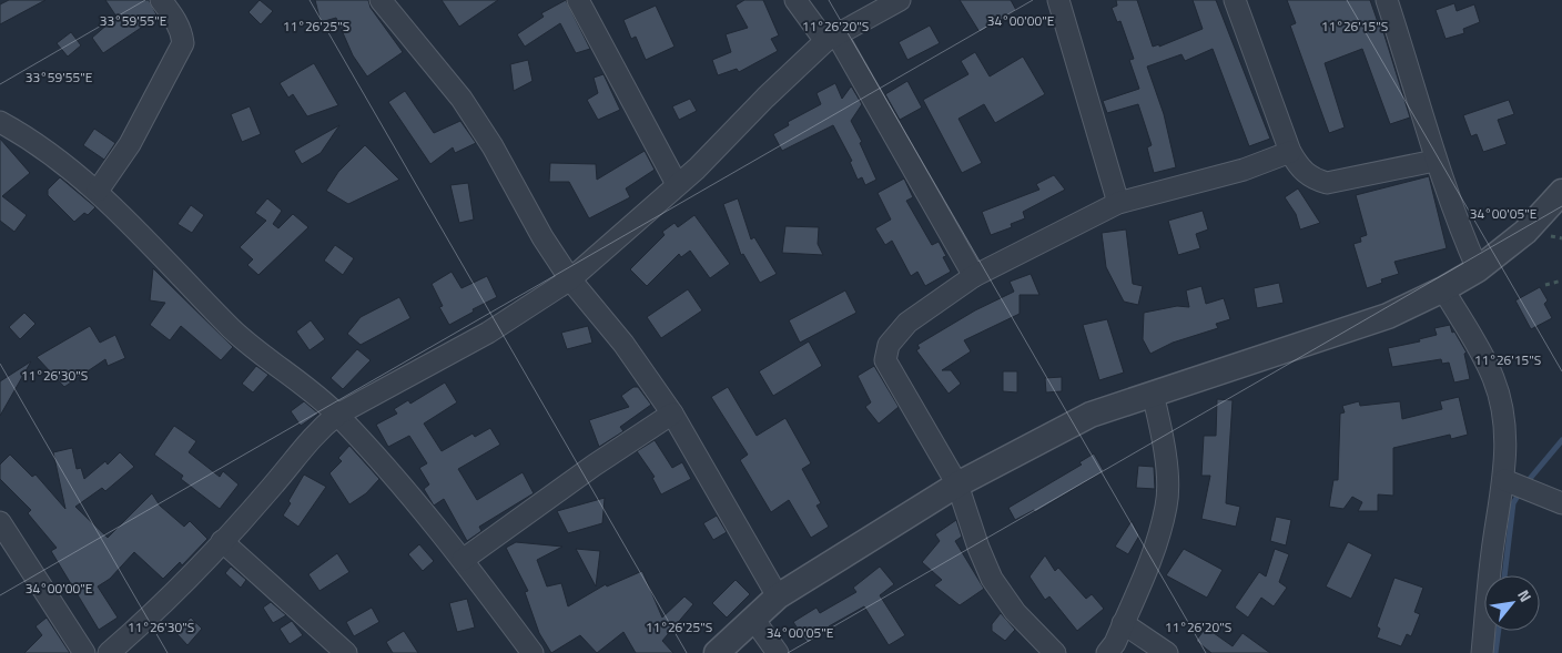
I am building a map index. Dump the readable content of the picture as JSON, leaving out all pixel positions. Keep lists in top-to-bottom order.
{
  "north": "top right",
  "coordinates": [
    "33°59'55\"E",
    "34°00'00\"E",
    "11°26'25\"S",
    "11°26'20\"S",
    "11°26'15\"S",
    "34°00'05\"E",
    "11°26'30\"S"
  ]
}
